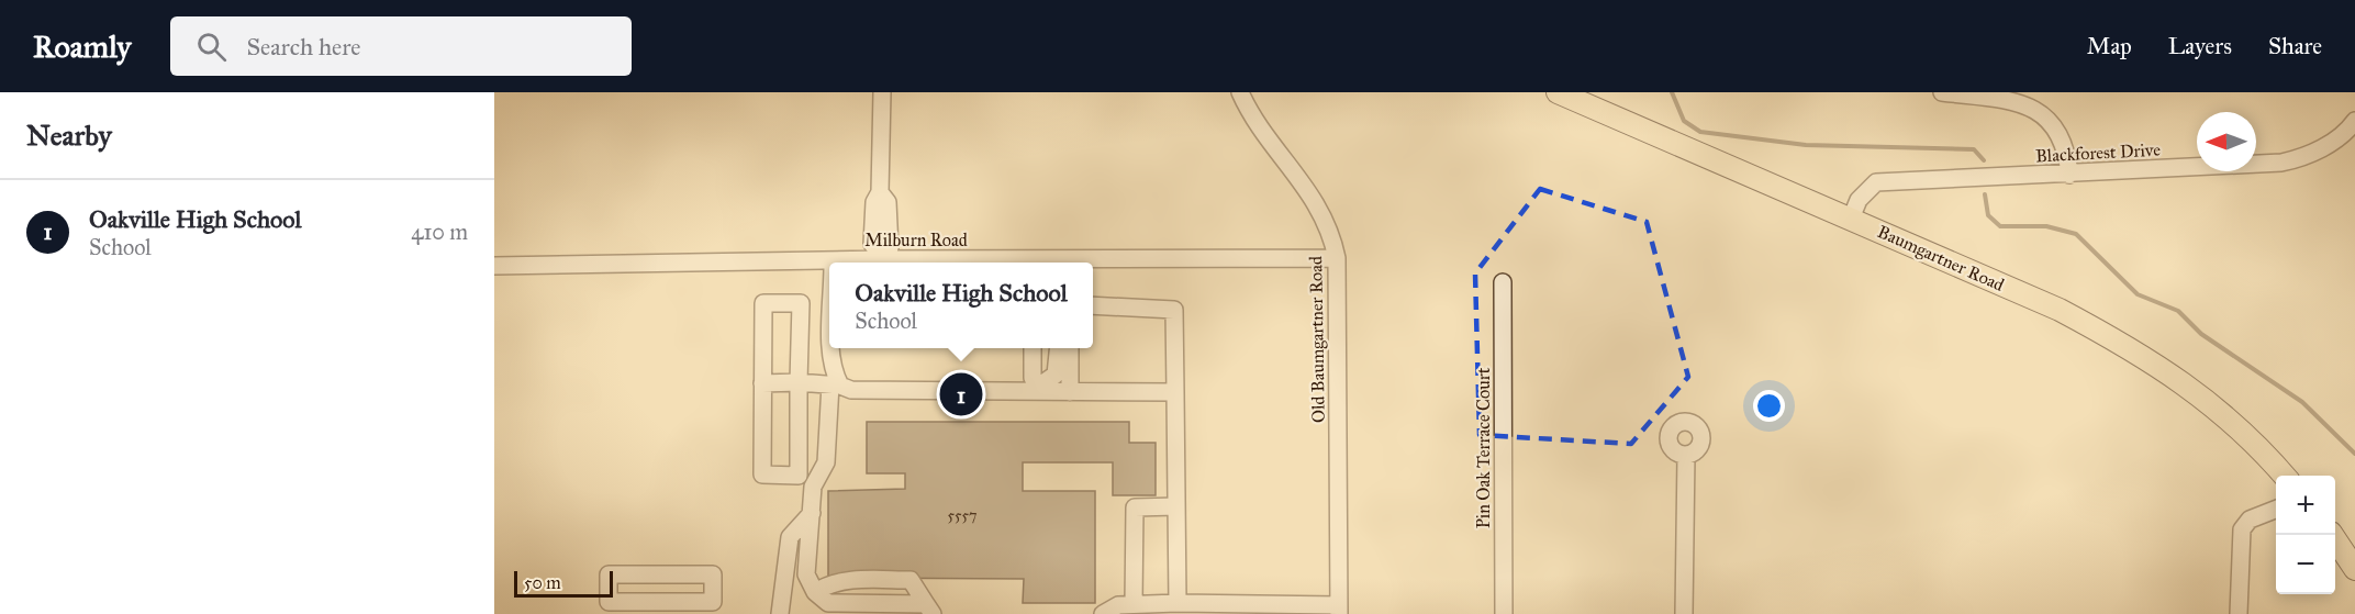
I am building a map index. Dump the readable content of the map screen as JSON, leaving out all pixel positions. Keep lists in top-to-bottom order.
{
  "streets": {
    "main road": ["Baumgartner Road"],
    "street": [
      "Blackforest Drive",
      "Milburn Road",
      "Old Baumgartner Road",
      "Pin Oak Terrace Court"
    ]
  },
  "crossings": [
    ["Blackforest Drive", "Baumgartner Road"],
    ["Milburn Road", "Old Baumgartner Road"]
  ],
  "house_numbers": ["5557"],
  "scale_bar": "50 m",
  "north": "left",
  "page": {
    "header": "Roamly",
    "search": "Search here",
    "nav": ["Map", "Layers", "Share"],
    "heading": "Nearby",
    "list": [
      {
        "mark": "1",
        "name": "Oakville High School",
        "note": "School",
        "value": "410 m"
      }
    ],
    "popup": ["Oakville High School", "School"],
    "pins": "1",
    "map_buttons": ["+", "−"],
    "scale": "50 m"
  }
}
